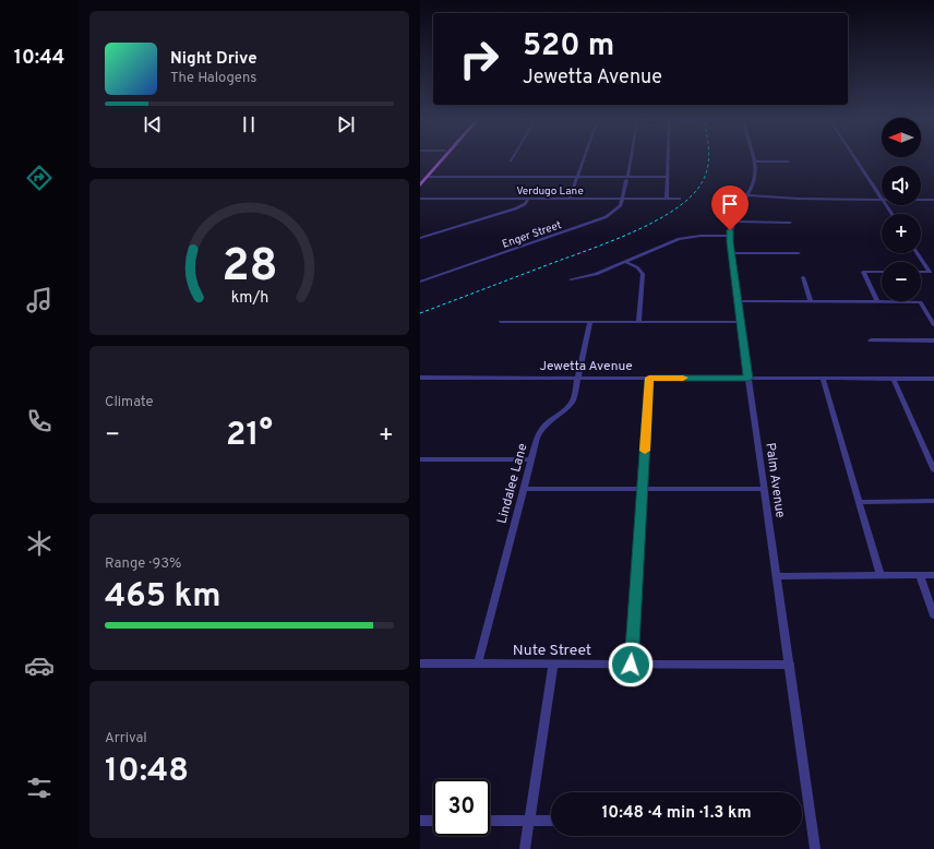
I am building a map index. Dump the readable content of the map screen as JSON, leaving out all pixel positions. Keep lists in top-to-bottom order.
{
  "streets": {
    "street": [
      "Verdugo Lane",
      "Enger Street",
      "Jewetta Avenue",
      "Palm Avenue",
      "Lindalee Lane",
      "Nute Street"
    ]
  },
  "crossings": [
    ["Verdugo Lane", "Enger Street"],
    ["Jewetta Avenue", "Palm Avenue"],
    ["Jewetta Avenue", "Lindalee Lane"],
    ["Palm Avenue", "Nute Street"],
    ["Lindalee Lane", "Nute Street"]
  ],
  "north": "left",
  "page": {
    "tabs": "10:44",
    "turn": ["520 m", "Jewetta Avenue"],
    "song": ["Night Drive", "The Halogens"],
    "map_buttons": ["+", "−"],
    "tile": [
      "Climate",
      ["Range · 93%", "465 km"],
      ["Arrival", "10:48"]
    ],
    "heat": ["−", "21°", "+"],
    "limit": "30",
    "trip": "10:48 · 4 min · 1.3 km",
    "gauge": ["28", "km/h"]
  }
}
